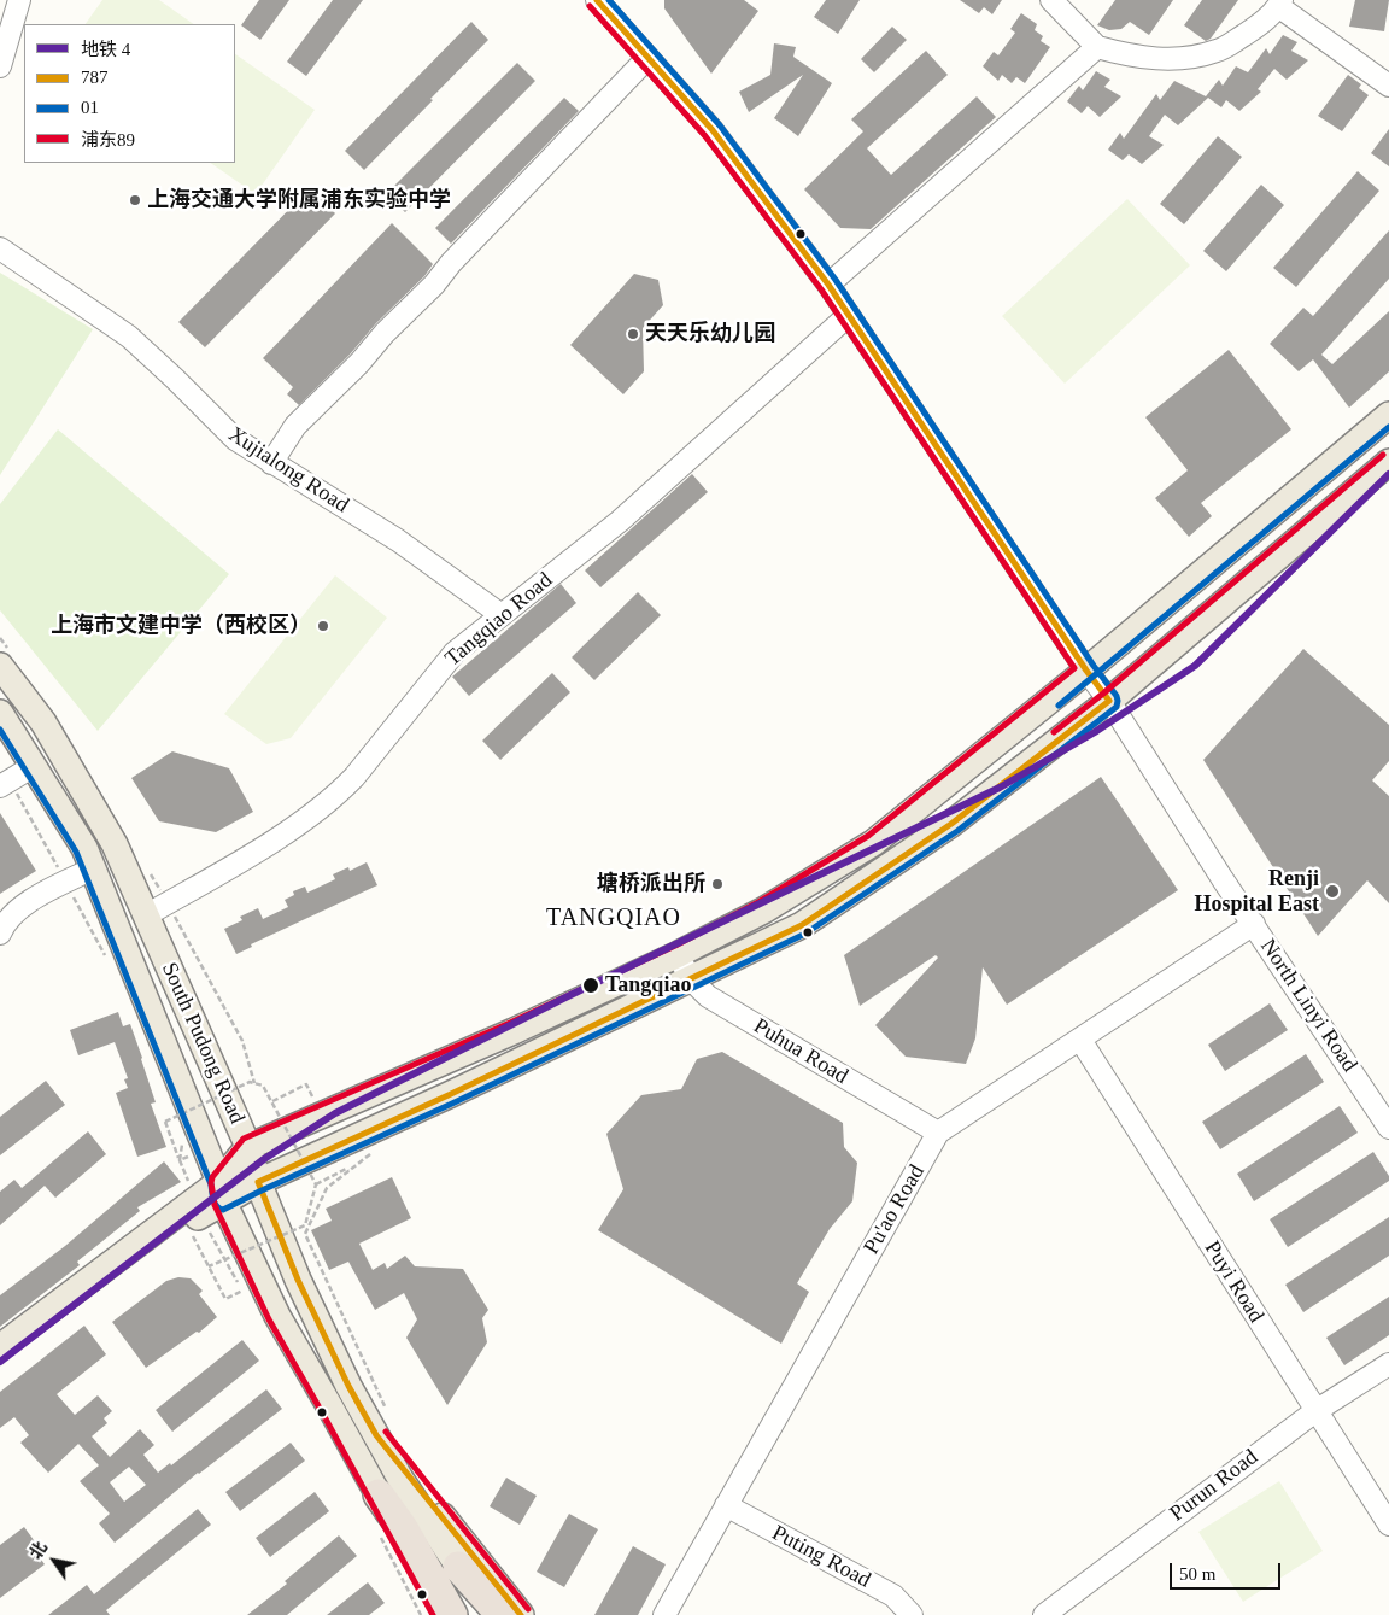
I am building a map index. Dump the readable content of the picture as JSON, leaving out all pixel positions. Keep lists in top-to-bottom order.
{
  "streets": {
    "main road": ["South Pudong Road"],
    "street": [
      "Xujialong Road",
      "Tangqiao Road",
      "North Linyi Road",
      "Puhua Road",
      "Pu'ao Road",
      "Puyi Road",
      "Purun Road",
      "Puting Road"
    ]
  },
  "crossings": [
    ["Xujialong Road", "Tangqiao Road"],
    ["Tangqiao Road", "North Linyi Road"],
    ["Tangqiao Road", "South Pudong Road"],
    ["North Linyi Road", "Pu'ao Road"],
    ["Puhua Road", "Pu'ao Road"],
    ["Pu'ao Road", "Puyi Road"],
    ["Pu'ao Road", "Puting Road"],
    ["Puyi Road", "Purun Road"]
  ],
  "districts": ["TANGQIAO"],
  "places": [
    "上海交通大学附属浦东实验中学",
    "天天乐幼儿园",
    "上海市文建中学（西校区）",
    "塘桥派出所",
    "Renji Hospital East",
    "Tangqiao"
  ],
  "lines": [
    "transit line 787",
    "transit line 01",
    "transit line 浦东89",
    "metro line 4"
  ],
  "legend": [
    "地铁 4",
    "787",
    "01",
    "浦东89"
  ],
  "scale_bar": "50 m",
  "north": "top left"
}
